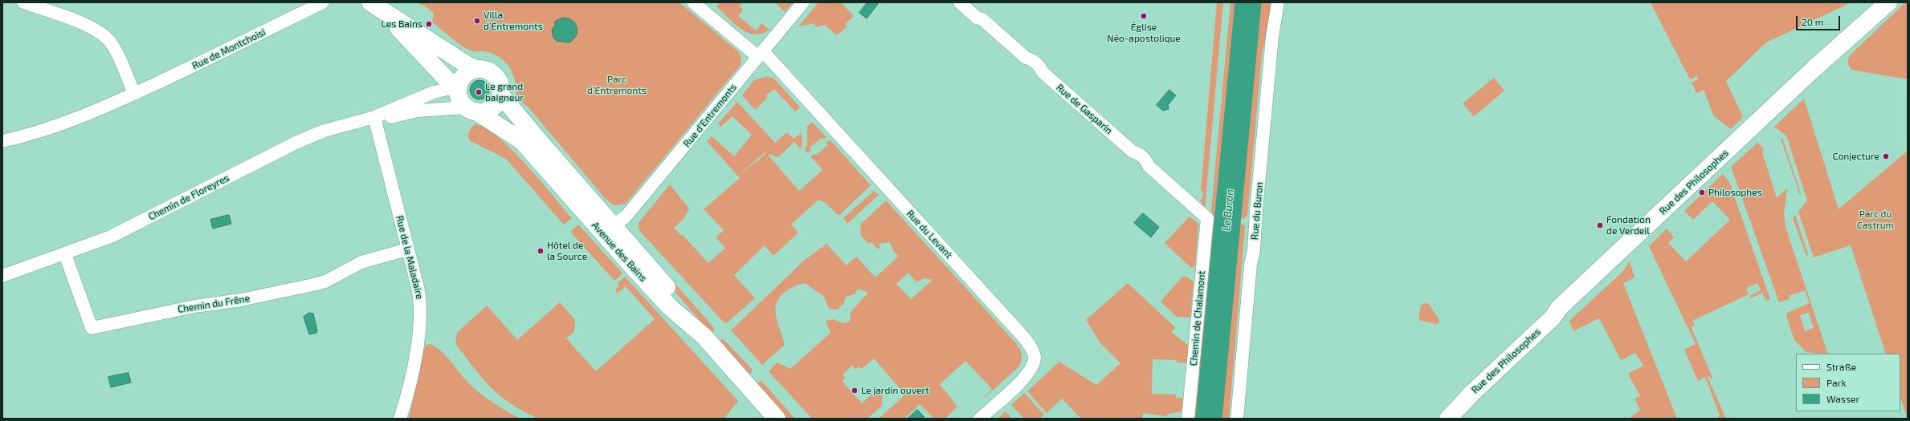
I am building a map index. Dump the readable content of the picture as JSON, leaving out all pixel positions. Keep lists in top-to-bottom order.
{
  "streets": {
    "main road": ["Rue des Philosophes", "Avenue des Bains"],
    "street": [
      "Rue de Montchoisi",
      "Rue de Gasparin",
      "Rue d'Entremonts",
      "Chemin de Floreyres",
      "Rue du Buron",
      "Rue du Levant",
      "Rue de la Maladaire",
      "Chemin du Frêne",
      "Chemin de Chalamont"
    ]
  },
  "crossings": [
    ["Rue de Gasparin", "Chemin de Chalamont"],
    ["Rue d'Entremonts", "Rue du Levant"],
    ["Rue d'Entremonts", "Avenue des Bains"],
    ["Chemin de Floreyres", "Avenue des Bains"],
    ["Chemin de Floreyres", "Rue de la Maladaire"],
    ["Chemin de Floreyres", "Chemin du Frêne"],
    ["Rue de la Maladaire", "Chemin du Frêne"]
  ],
  "water": ["Le Buron"],
  "parks": ["Parc d’Entremonts", "Parc du Castrum"],
  "places": [
    "Église Néo-apostolique",
    "Villa d’Entremonts",
    "Les Bains",
    "Le grand baigneur",
    "Conjecture",
    "Philosophes",
    "Fondation de Verdeil",
    "Hôtel de la Source",
    "Le jardin ouvert"
  ],
  "legend": ["Straße", "Park", "Wasser"],
  "scale_bar": "20 m"
}
